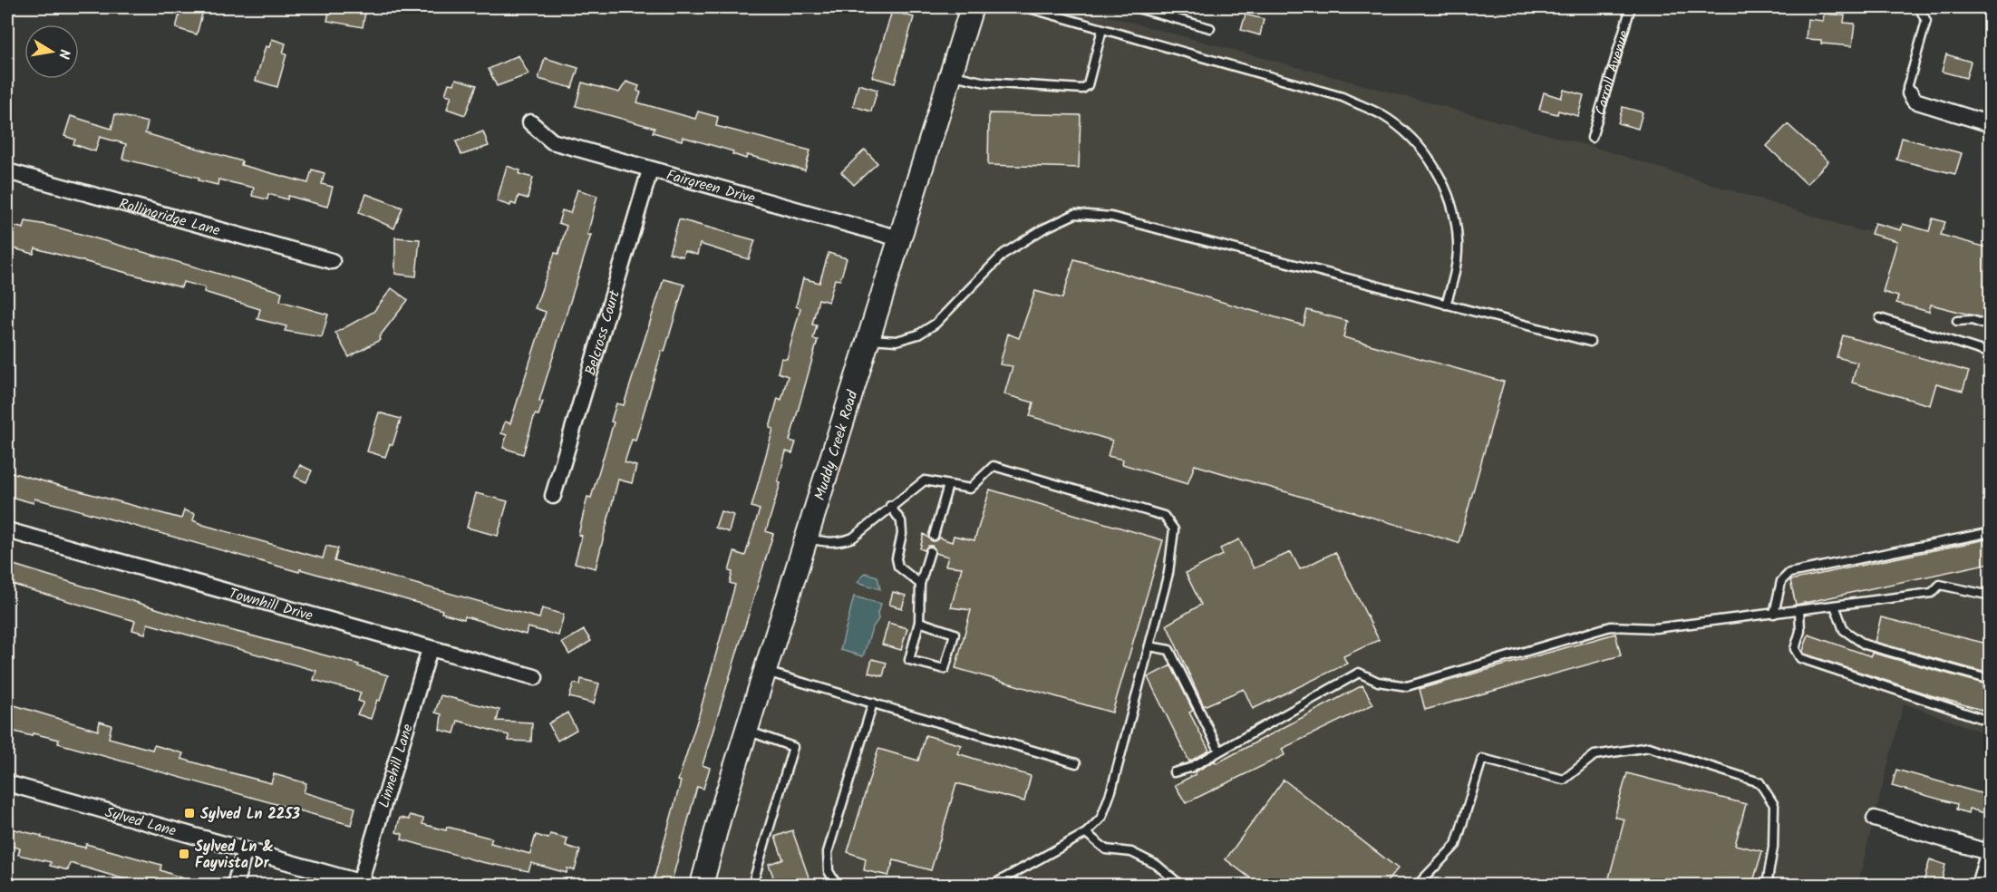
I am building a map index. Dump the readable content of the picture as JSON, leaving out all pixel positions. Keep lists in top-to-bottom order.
{
  "streets": {
    "street": [
      "Fairgreen Drive",
      "Rollingridge Lane",
      "Belcross Court",
      "Muddy Creek Road",
      "Townhill Drive",
      "Linnehill Lane",
      "Sylved Lane"
    ],
    "lane": ["Carroll Avenue"]
  },
  "crossings": [
    ["Fairgreen Drive", "Belcross Court"],
    ["Fairgreen Drive", "Muddy Creek Road"],
    ["Townhill Drive", "Linnehill Lane"],
    ["Linnehill Lane", "Sylved Lane"]
  ],
  "places": {
    "transit": ["Sylved Ln 2253", "Sylved Ln & Fayvista Dr"]
  },
  "north": "right"
}
